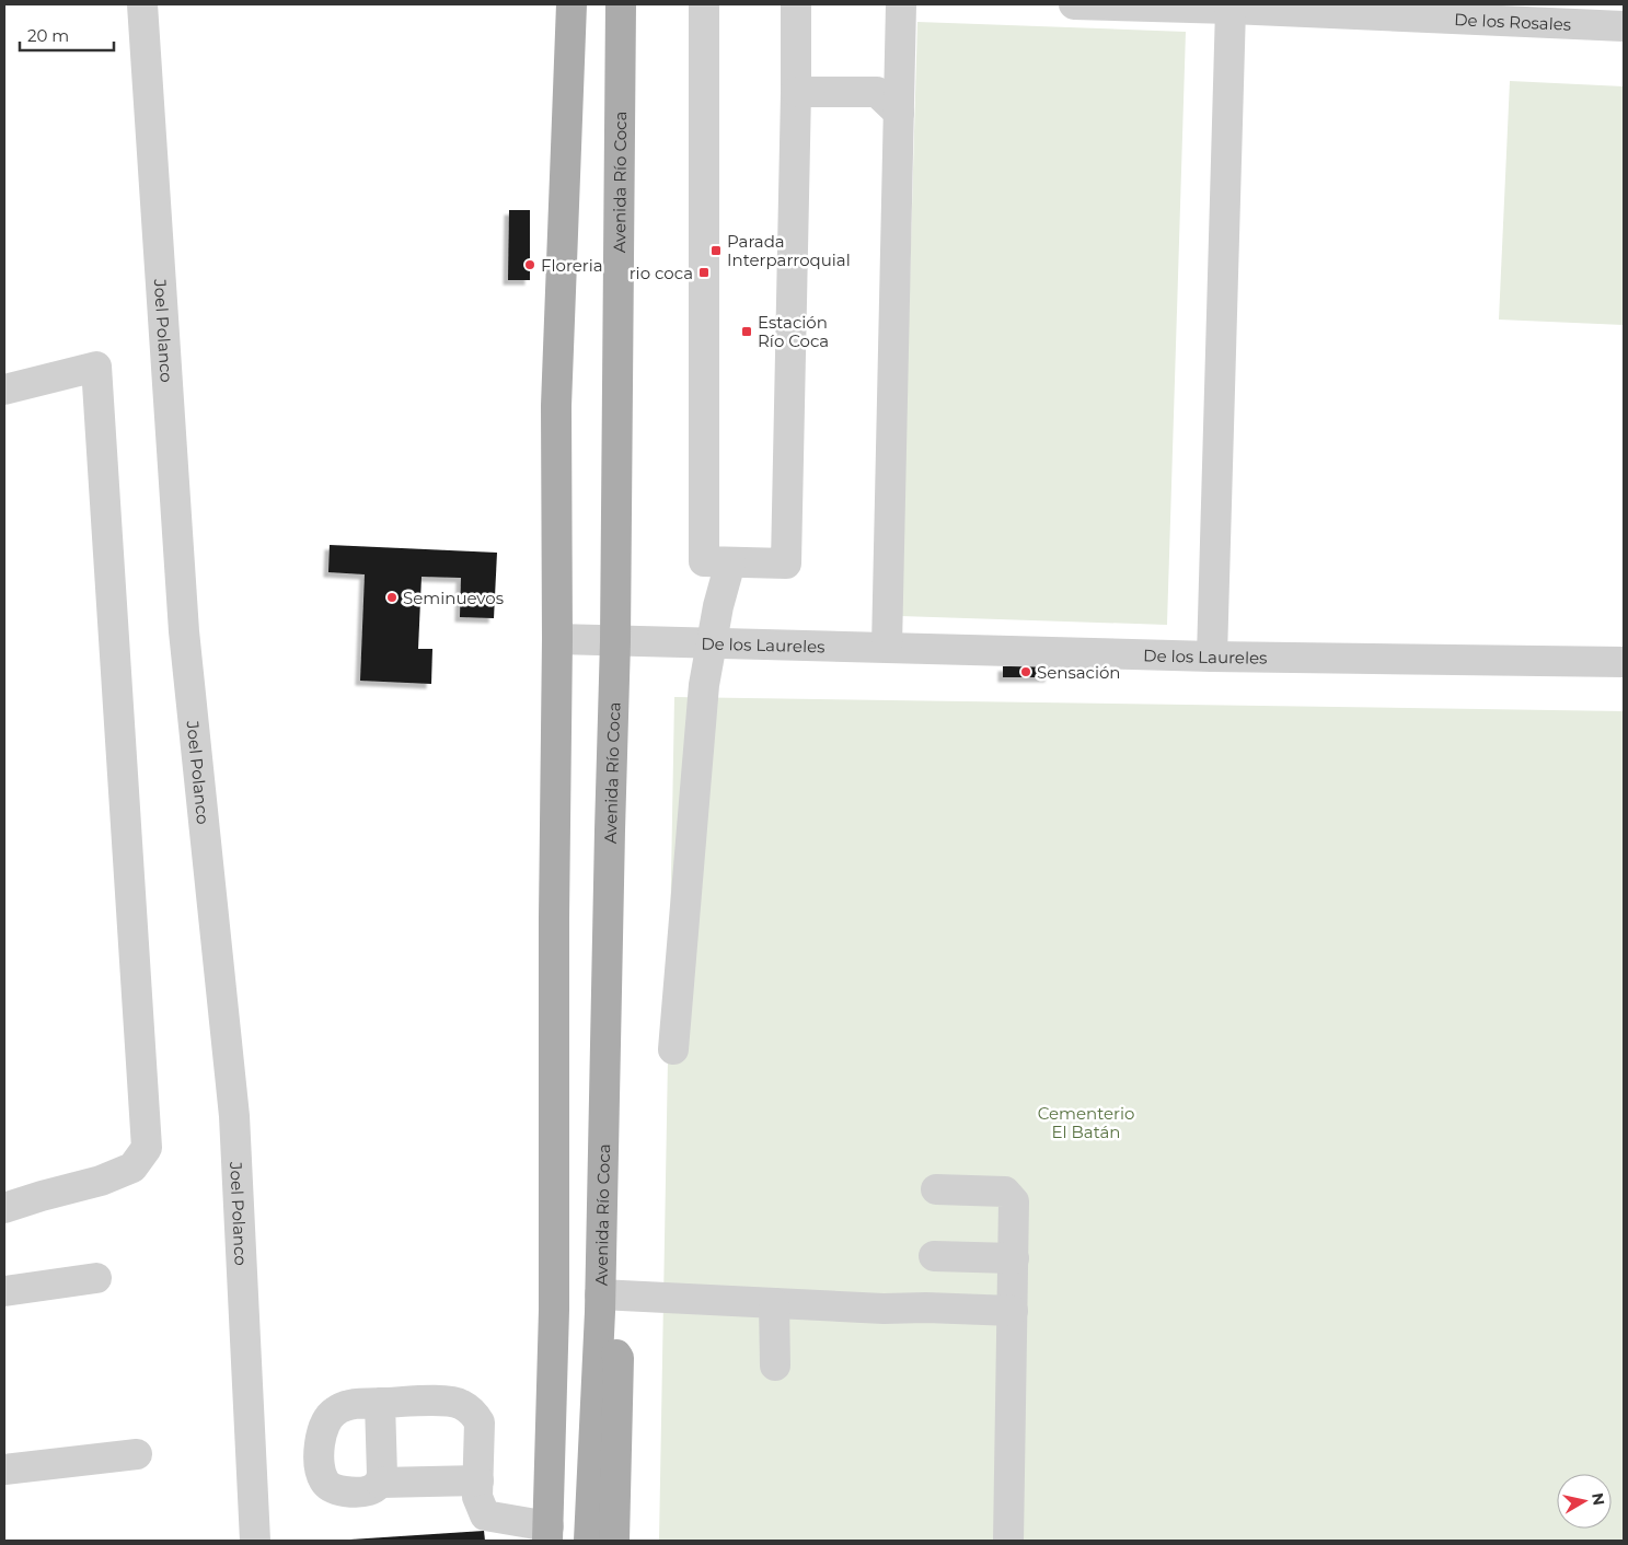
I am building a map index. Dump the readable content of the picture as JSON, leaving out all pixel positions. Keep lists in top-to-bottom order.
{
  "streets": {
    "main road": ["Avenida Río Coca"],
    "street": ["De los Rosales", "Joel Polanco", "De los Laureles"]
  },
  "crossings": [
    ["Avenida Río Coca", "De los Laureles"]
  ],
  "parks": ["Cementerio El Batán"],
  "places": {
    "transit": ["Parada Interparroquial", "rio coca", "Estación Río Coca"],
    "other": ["Floreria", "Seminuevos", "Sensación"]
  },
  "scale_bar": "20 m",
  "north": "right"
}
